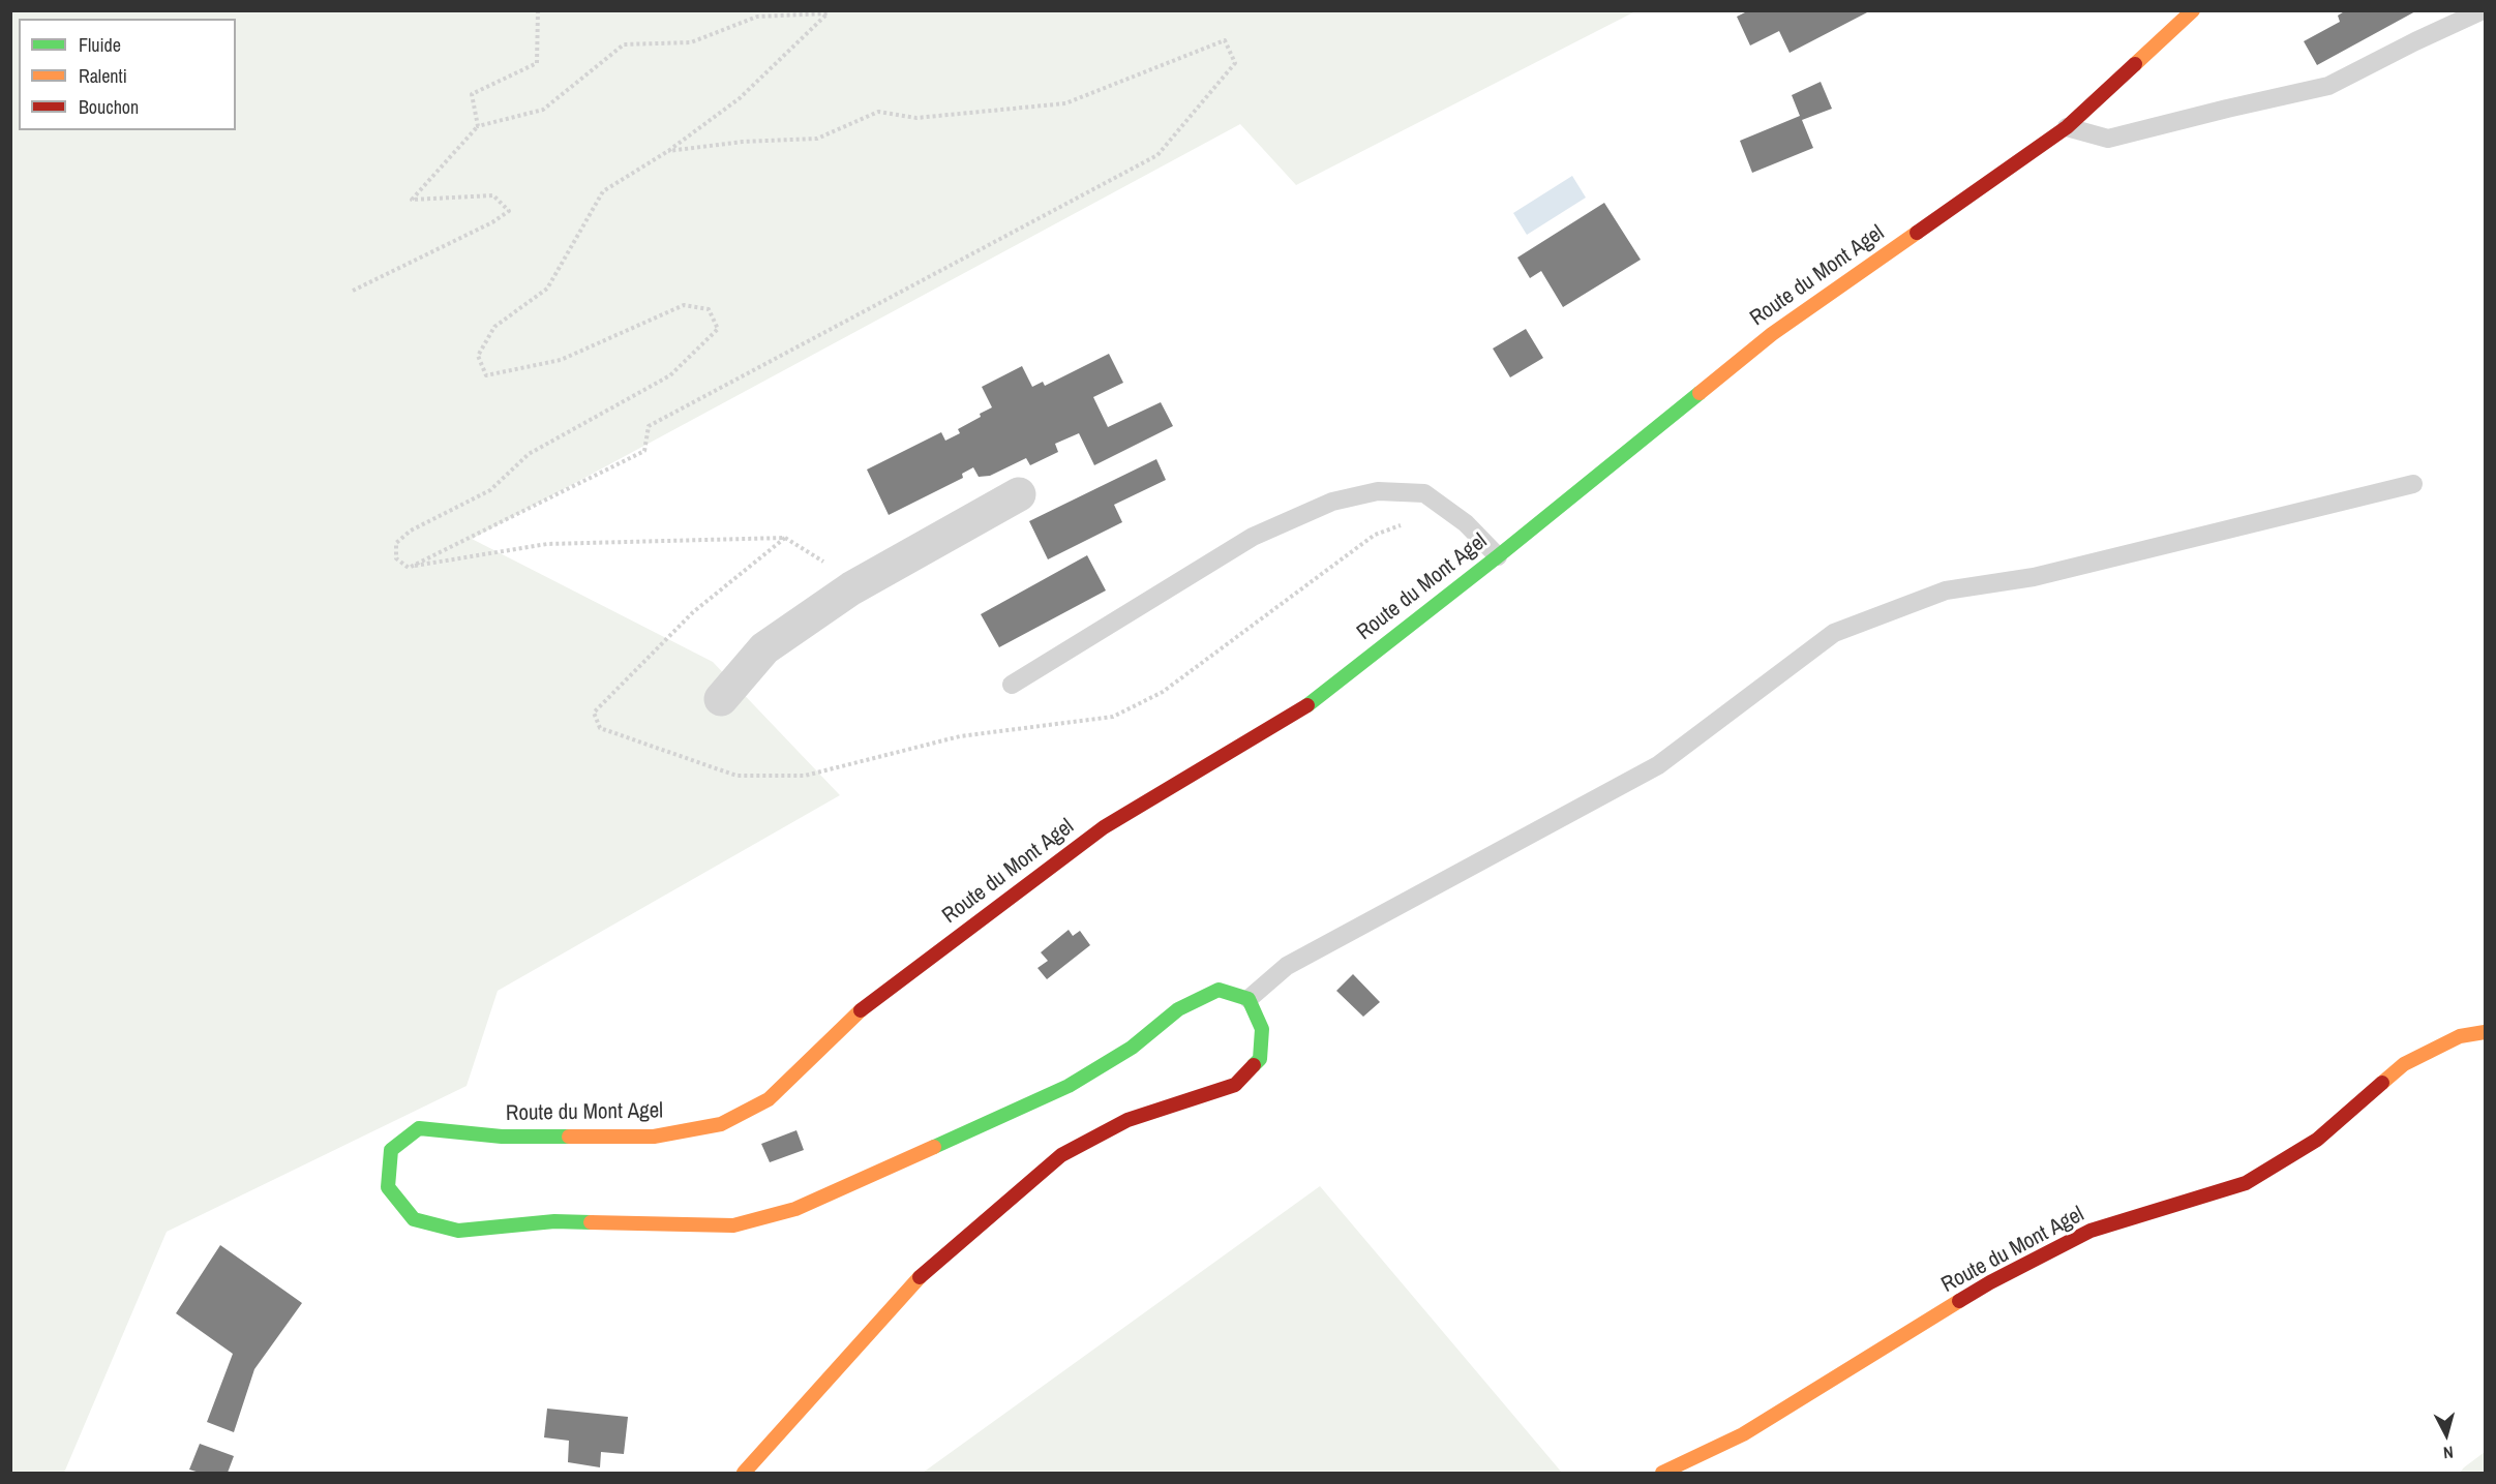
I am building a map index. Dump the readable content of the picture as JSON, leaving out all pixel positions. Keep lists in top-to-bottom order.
{
  "streets": {
    "street": ["Route du Mont Agel"]
  },
  "legend": ["Fluide", "Ralenti", "Bouchon"],
  "north": "bottom"
}
